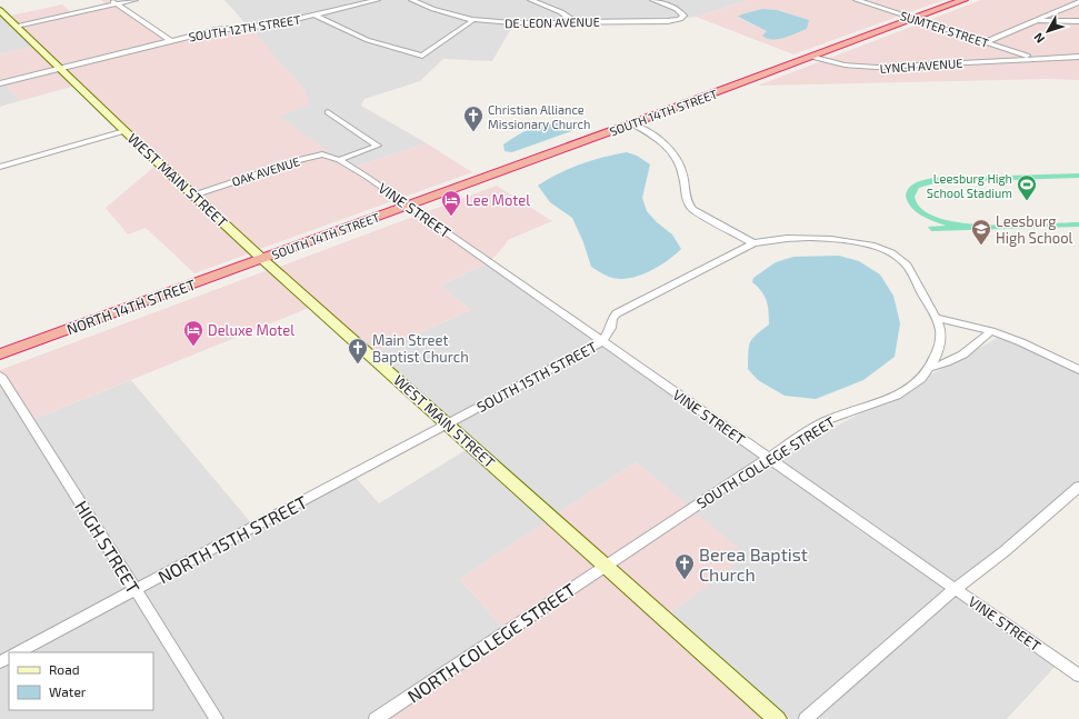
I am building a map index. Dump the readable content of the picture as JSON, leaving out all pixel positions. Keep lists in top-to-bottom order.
{
  "streets": {
    "highway": ["SOUTH 14TH STREET", "NORTH 14TH STREET"],
    "main road": ["WEST MAIN STREET"],
    "street": [
      "DE LEON AVENUE",
      "SOUTH 12TH STREET",
      "SUMTER STREET",
      "LYNCH AVENUE",
      "OAK AVENUE",
      "VINE STREET",
      "SOUTH 15TH STREET",
      "SOUTH COLLEGE STREET",
      "NORTH 15TH STREET",
      "HIGH STREET",
      "NORTH COLLEGE STREET"
    ]
  },
  "crossings": [
    ["SOUTH 12TH STREET", "WEST MAIN STREET"],
    ["SUMTER STREET", "LYNCH AVENUE"],
    ["SUMTER STREET", "SOUTH 14TH STREET"],
    ["LYNCH AVENUE", "SOUTH 14TH STREET"],
    ["SOUTH 14TH STREET", "WEST MAIN STREET"],
    ["SOUTH 14TH STREET", "VINE STREET"],
    ["SOUTH 14TH STREET", "NORTH 14TH STREET"],
    ["OAK AVENUE", "WEST MAIN STREET"],
    ["OAK AVENUE", "VINE STREET"],
    ["WEST MAIN STREET", "NORTH 14TH STREET"],
    ["WEST MAIN STREET", "SOUTH 15TH STREET"],
    ["WEST MAIN STREET", "SOUTH COLLEGE STREET"],
    ["WEST MAIN STREET", "NORTH 15TH STREET"],
    ["WEST MAIN STREET", "NORTH COLLEGE STREET"],
    ["VINE STREET", "SOUTH 15TH STREET"],
    ["VINE STREET", "SOUTH COLLEGE STREET"],
    ["SOUTH 15TH STREET", "SOUTH COLLEGE STREET"],
    ["SOUTH 15TH STREET", "NORTH 15TH STREET"],
    ["SOUTH COLLEGE STREET", "NORTH COLLEGE STREET"],
    ["NORTH 15TH STREET", "HIGH STREET"]
  ],
  "places": {
    "church": ["Christian Alliance Missionary Church", "Main Street Baptist Church", "Berea Baptist Church"],
    "sports": ["Leesburg High School Stadium"],
    "hotel": ["Lee Motel", "Deluxe Motel"],
    "school or university": ["Leesburg High School"]
  },
  "legend": ["Road", "Water"],
  "north": "bottom left"
}
